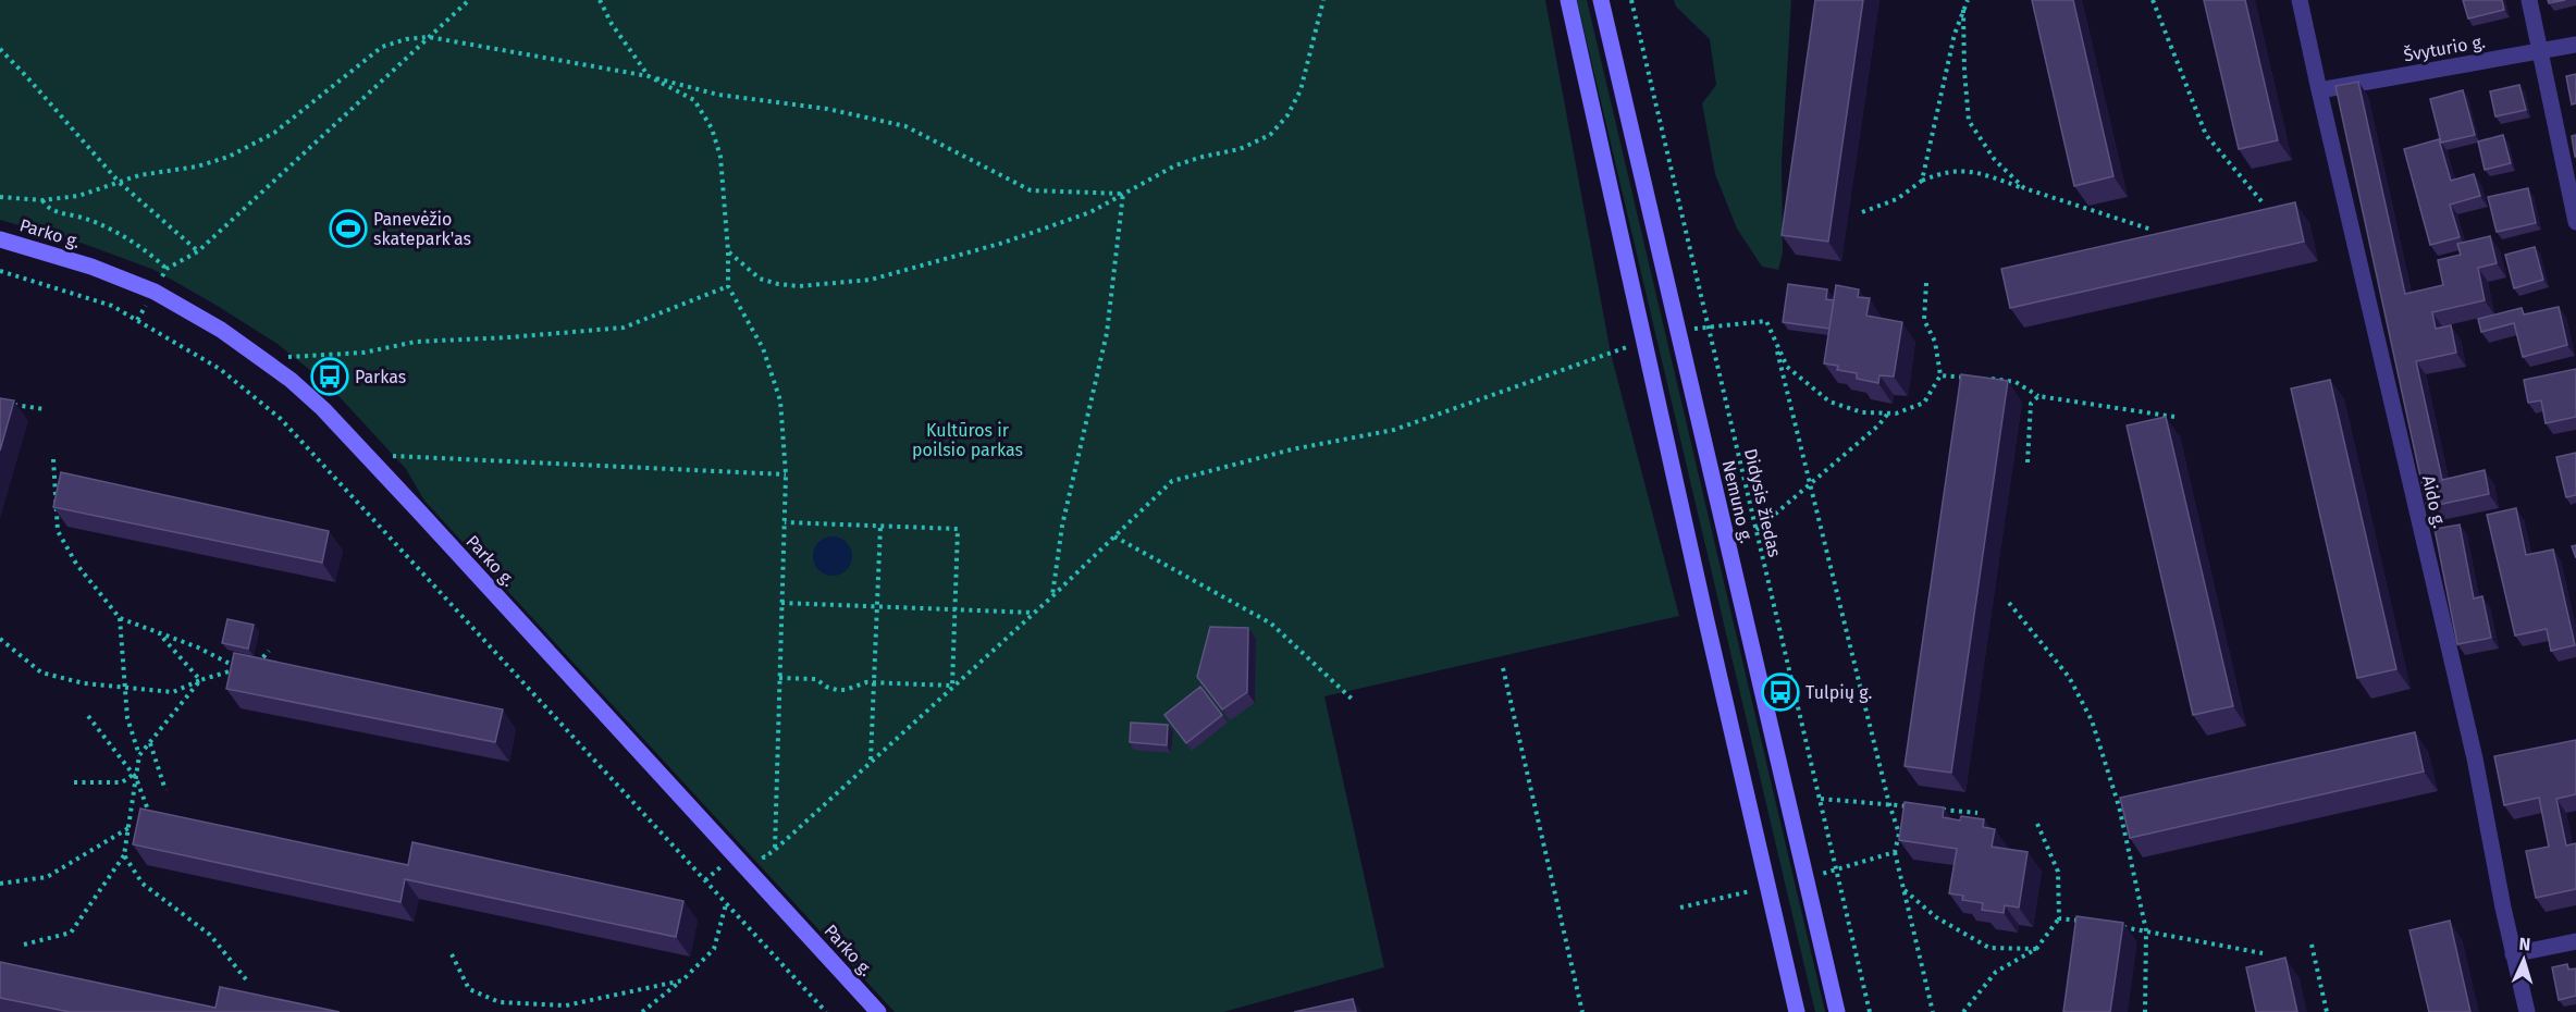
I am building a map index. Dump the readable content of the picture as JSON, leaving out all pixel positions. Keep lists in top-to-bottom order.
{
  "streets": {
    "main road": ["Parko g.", "Nemuno g."],
    "street": ["Švyturio g.", "Aido g."],
    "path": ["Didysis žiedas"]
  },
  "crossings": [
    ["Švyturio g.", "Aido g."]
  ],
  "parks": ["Kultūros ir poilsio parkas"],
  "places": {
    "sports": ["Panevėžio skatepark'as"],
    "bus stop": ["Parkas", "Tulpių g."]
  },
  "north": "top"
}
